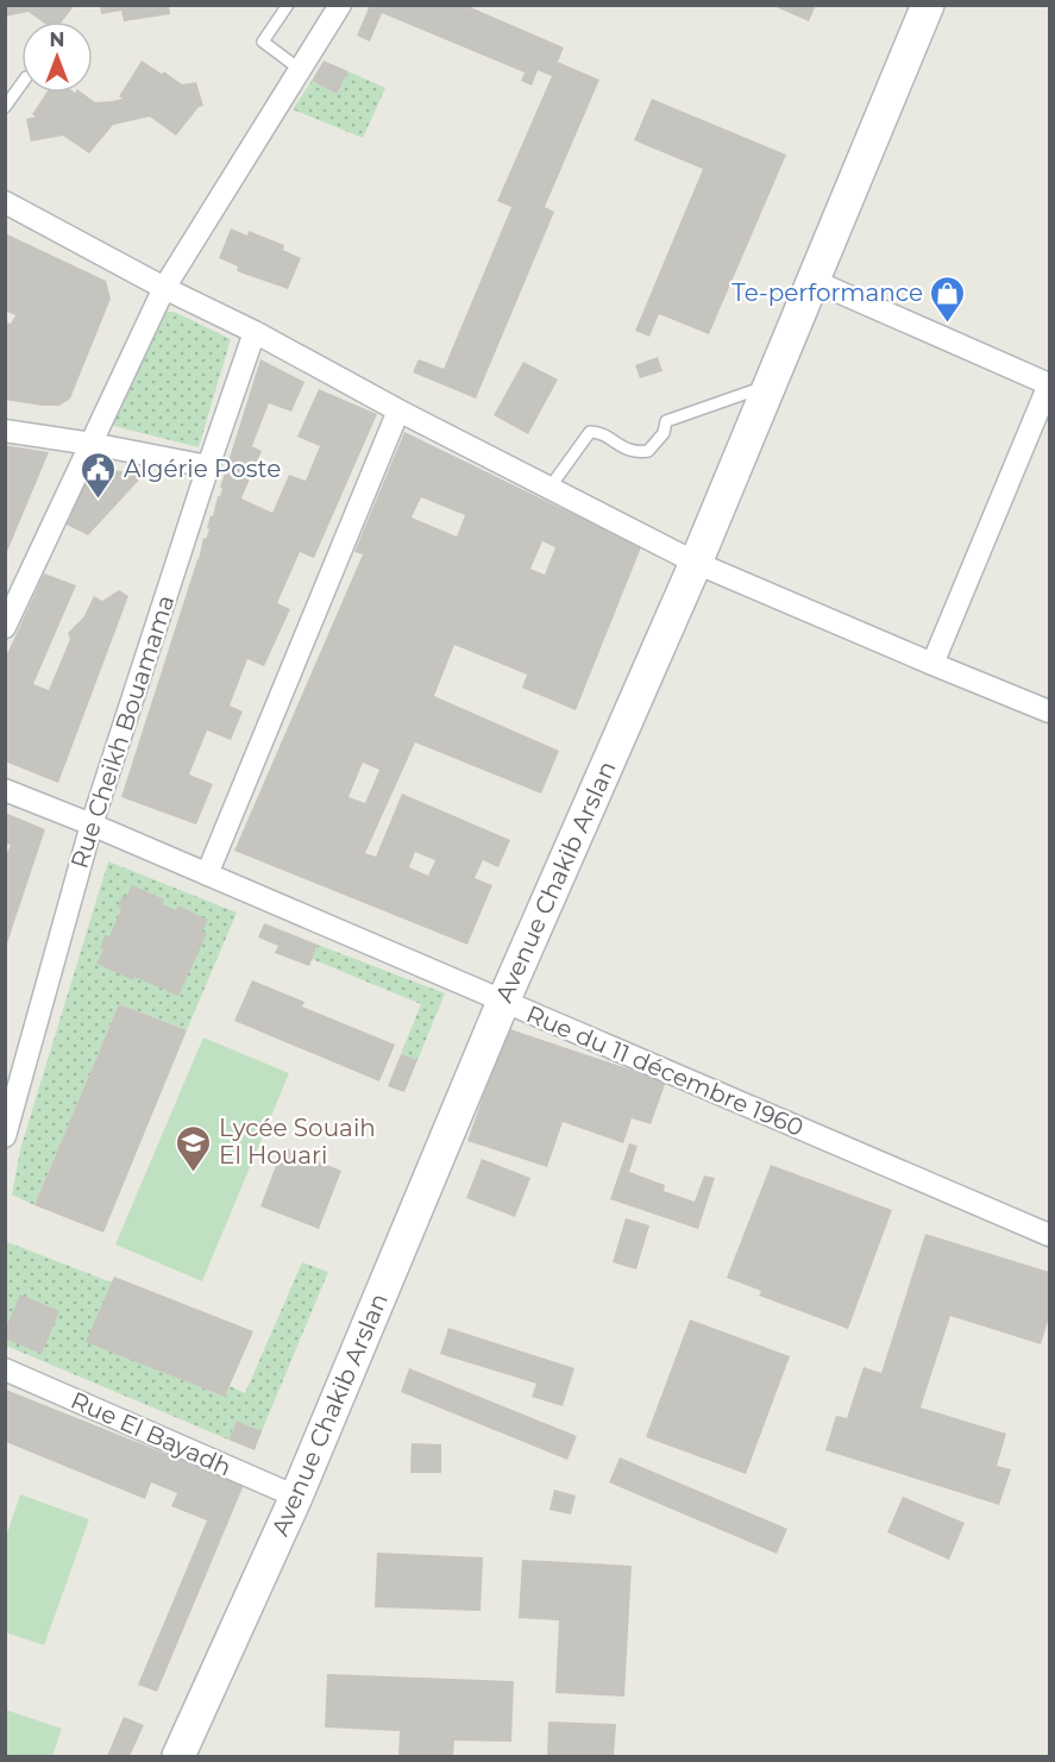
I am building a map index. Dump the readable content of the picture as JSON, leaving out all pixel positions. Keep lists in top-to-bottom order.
{
  "streets": {
    "main road": ["Avenue Chakib Arslan"],
    "street": ["Rue Cheikh Bouamama", "Rue du 11 décembre 1960", "Rue El Bayadh"]
  },
  "crossings": [
    ["Rue Cheikh Bouamama", "Rue du 11 décembre 1960"],
    ["Avenue Chakib Arslan", "Rue du 11 décembre 1960"],
    ["Avenue Chakib Arslan", "Rue El Bayadh"]
  ],
  "places": {
    "shop": ["Te-performance"],
    "public building": ["Algérie Poste"],
    "school or university": ["Lycée Souaih El Houari"]
  },
  "north": "top"
}
